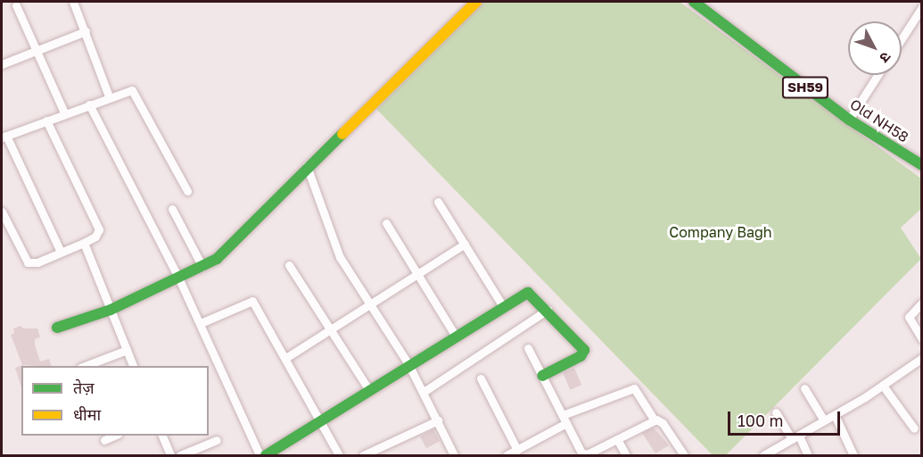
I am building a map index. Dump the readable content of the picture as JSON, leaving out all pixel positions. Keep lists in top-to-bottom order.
{
  "streets": {
    "street": ["SH59", "Old NH58"]
  },
  "parks": ["Company Bagh"],
  "legend": ["तेज़", "धीमा"],
  "scale_bar": "100 m",
  "north": "bottom right"
}
